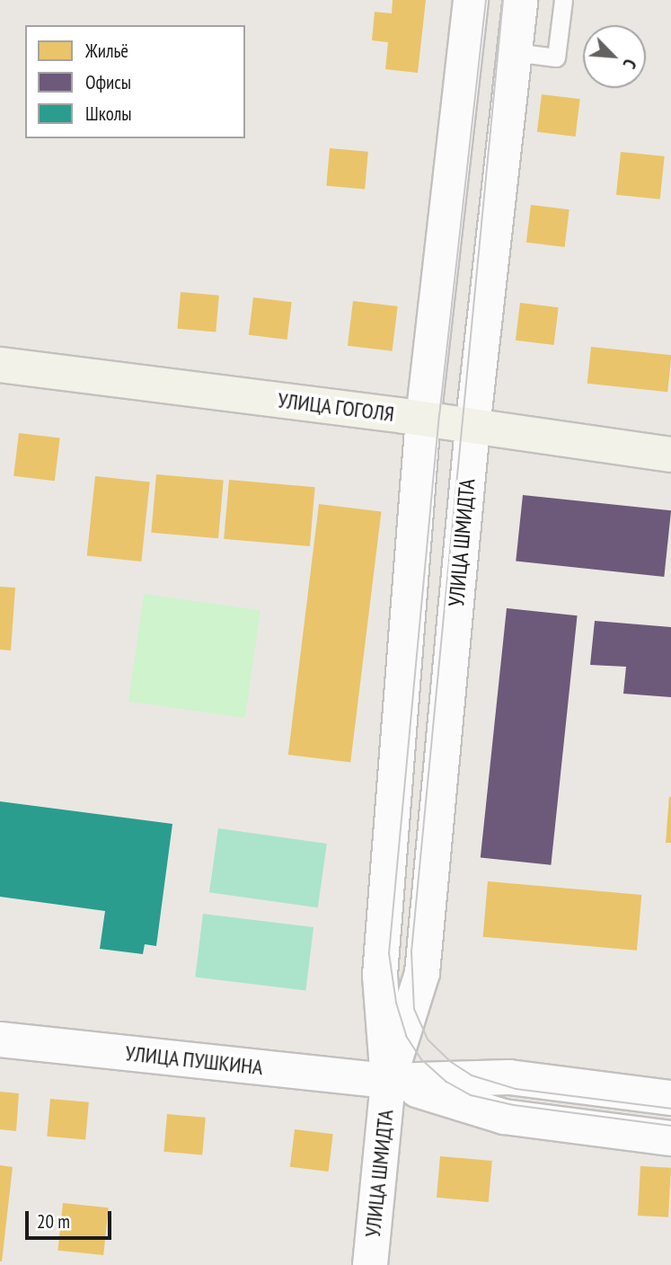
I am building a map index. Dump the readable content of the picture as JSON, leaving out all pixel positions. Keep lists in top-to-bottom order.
{
  "streets": {
    "main road": ["УЛИЦА ГОГОЛЯ"],
    "street": ["УЛИЦА ШМИДТА", "УЛИЦА ПУШКИНА"]
  },
  "crossings": [
    ["УЛИЦА ГОГОЛЯ", "УЛИЦА ШМИДТА"],
    ["УЛИЦА ШМИДТА", "УЛИЦА ПУШКИНА"]
  ],
  "legend": ["Жильё", "Офисы", "Школы"],
  "scale_bar": "20 m",
  "north": "bottom right"
}
